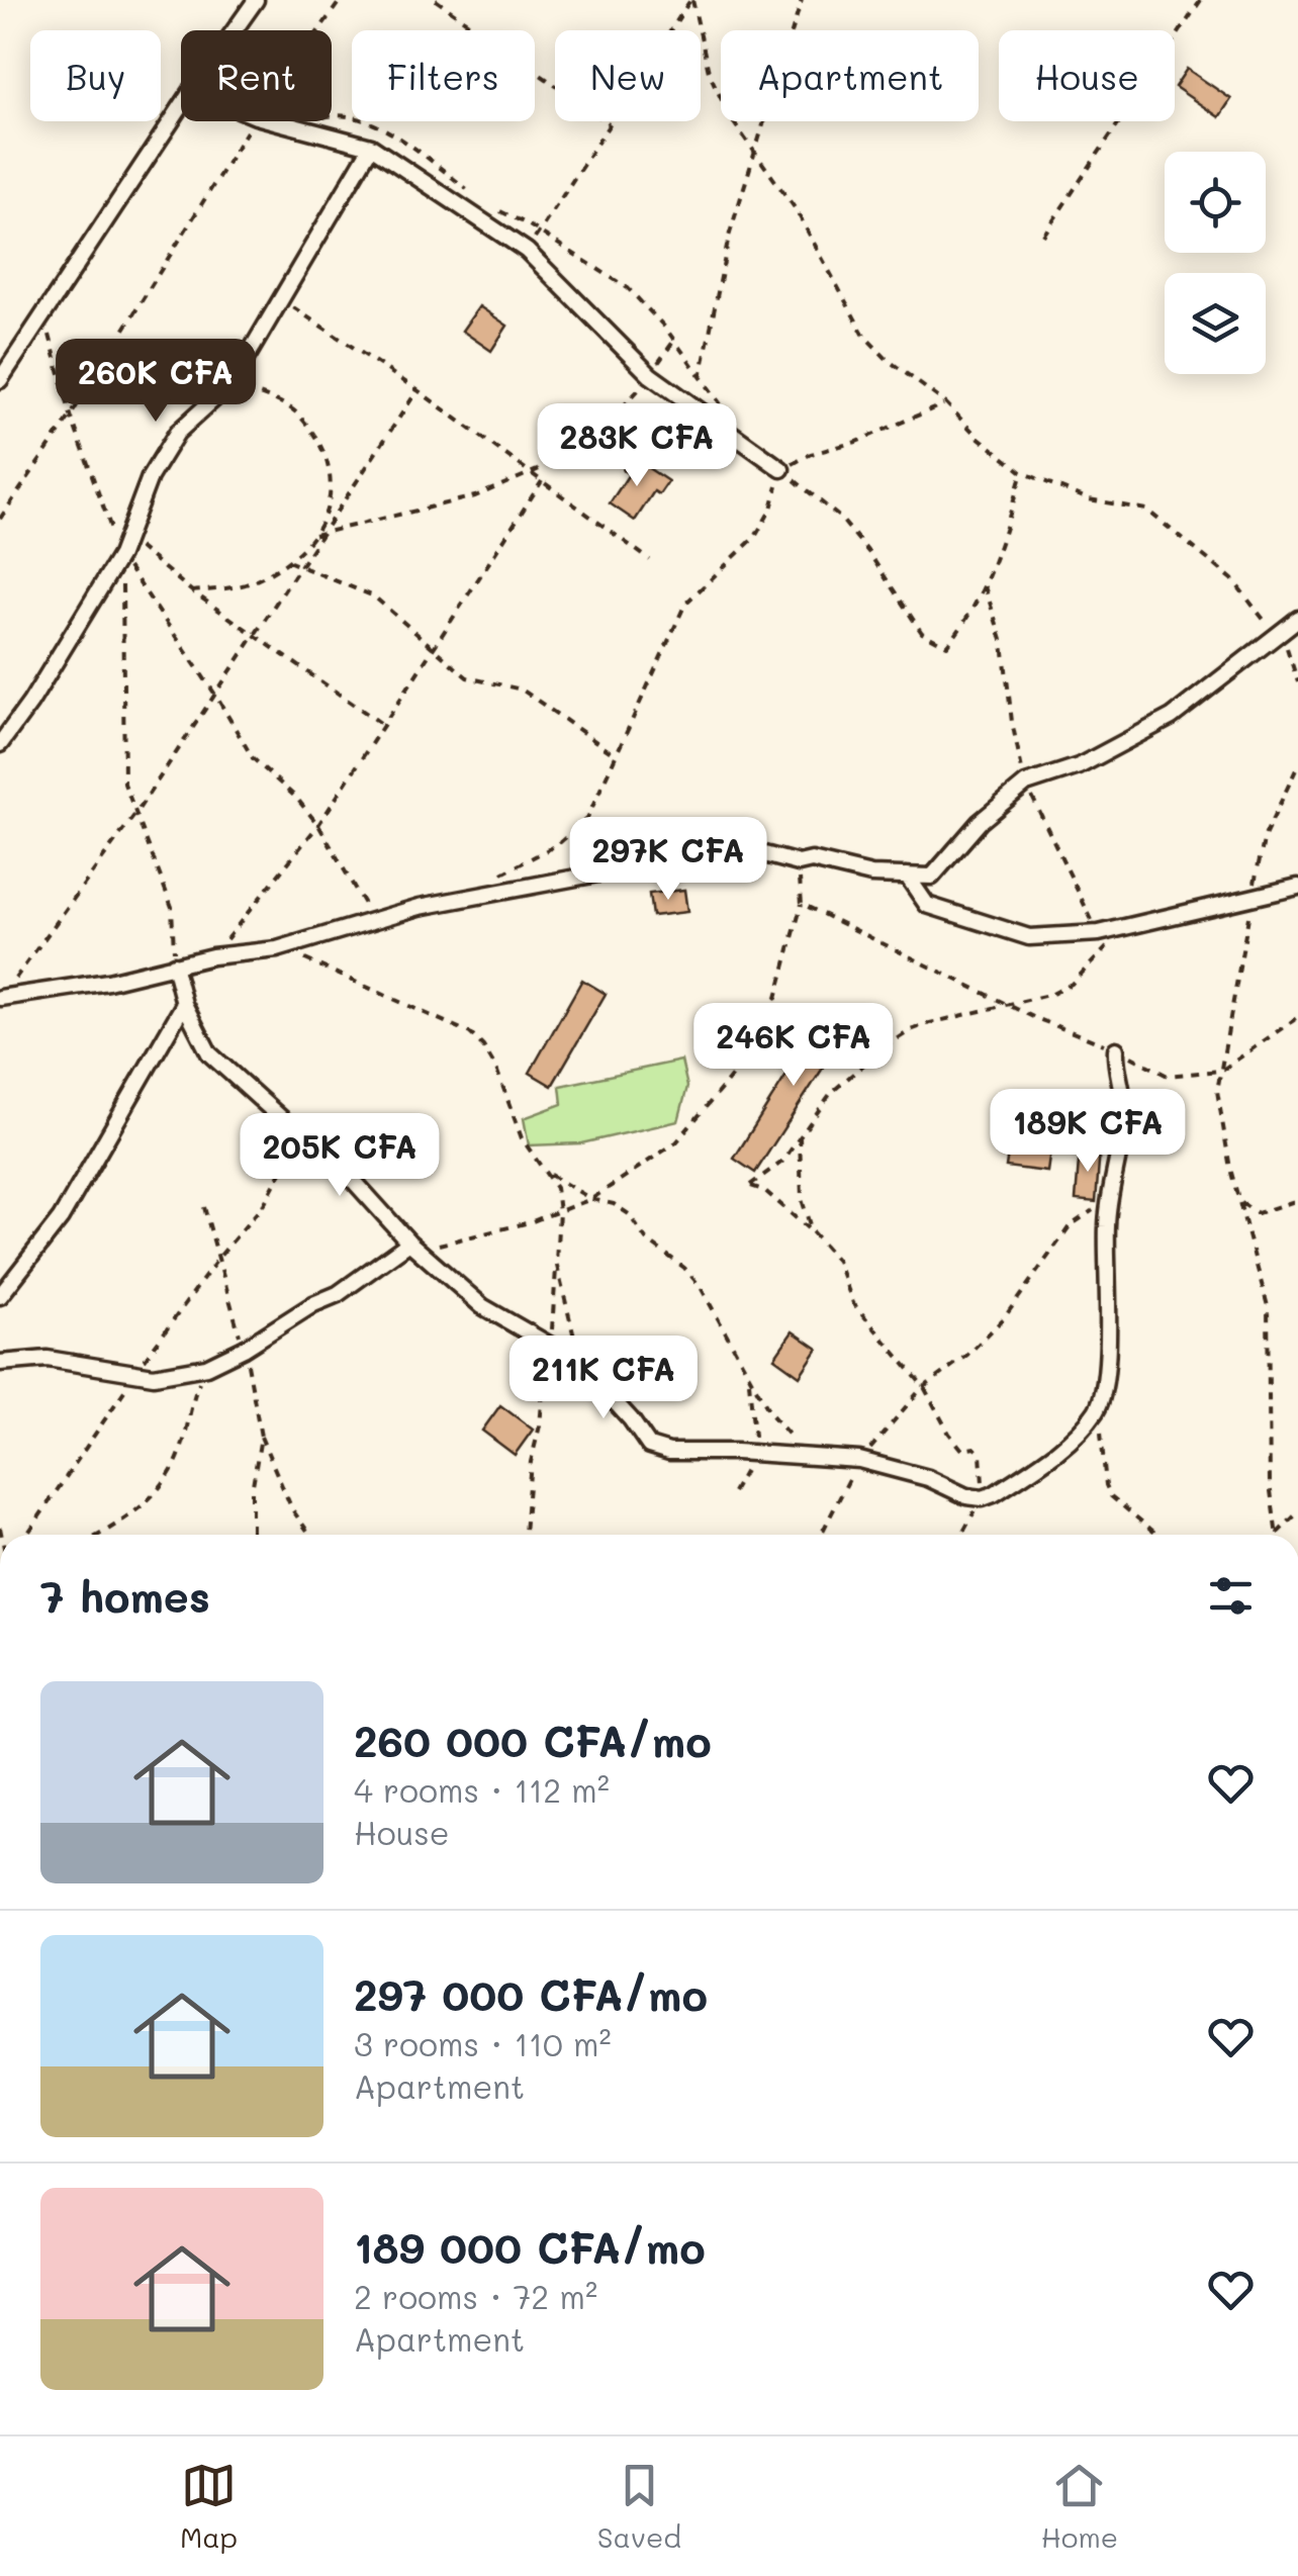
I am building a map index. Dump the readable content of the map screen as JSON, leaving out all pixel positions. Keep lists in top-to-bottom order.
{
  "page": {
    "chip": [
      "Buy",
      "Rent",
      "Filters",
      "New",
      "Apartment",
      "House"
    ],
    "price": [
      "260K CFA",
      "283K CFA",
      "297K CFA",
      "246K CFA",
      "189K CFA",
      "205K CFA",
      "211K CFA"
    ],
    "heading": "7 homes",
    "list": [
      {
        "name": "260 000 CFA/mo",
        "note": "4 rooms · 112 m² · House"
      },
      {
        "name": "297 000 CFA/mo",
        "note": "3 rooms · 110 m² · Apartment"
      },
      {
        "name": "189 000 CFA/mo",
        "note": "2 rooms · 72 m² · Apartment"
      }
    ],
    "tabs": ["Map", "Saved", "Home"]
  }
}
